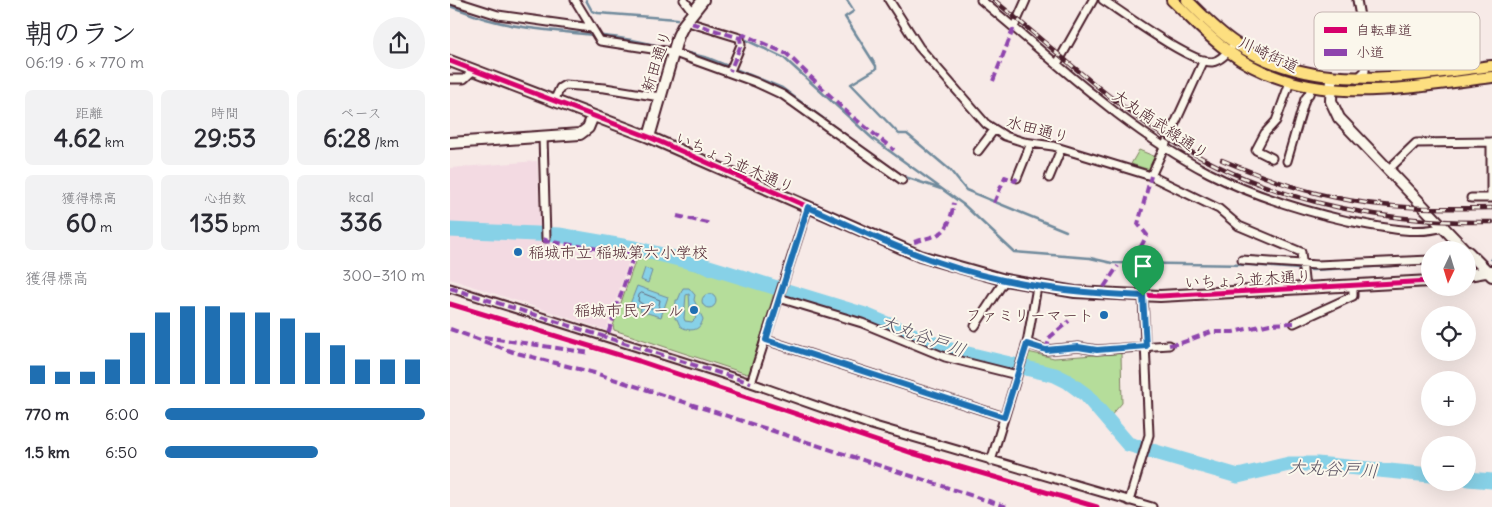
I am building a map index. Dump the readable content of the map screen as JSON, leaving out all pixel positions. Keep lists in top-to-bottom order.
{
  "streets": {
    "main road": ["川崎街道"],
    "street": [
      "新田通り",
      "大丸南武線通り",
      "水田通り",
      "いちょう並木通り"
    ]
  },
  "crossings": [
    ["新田通り", "いちょう並木通り"]
  ],
  "water": ["大丸谷戸川"],
  "places": ["稲城市立 稲城第六小学校", "稲城市民プール", "ファミリーマート"],
  "legend": ["自転車道", "小道"],
  "north": "bottom",
  "page": {
    "heading": ["朝のラン", "06:19 · 6 × 770 m"],
    "stats": [
      ["距離", "4.62 km"],
      ["時間", "29:53"],
      ["ペース", "6:28 /km"],
      ["獲得標高", "60 m"],
      ["心拍数", "135 bpm"],
      ["kcal", "336"]
    ],
    "map_buttons": ["+", "−"],
    "chart": ["獲得標高", "300–310 m"],
    "list": [
      {
        "name": "770 m",
        "note": "6:00"
      },
      {
        "name": "1.5 km",
        "note": "6:50"
      }
    ]
  }
}
